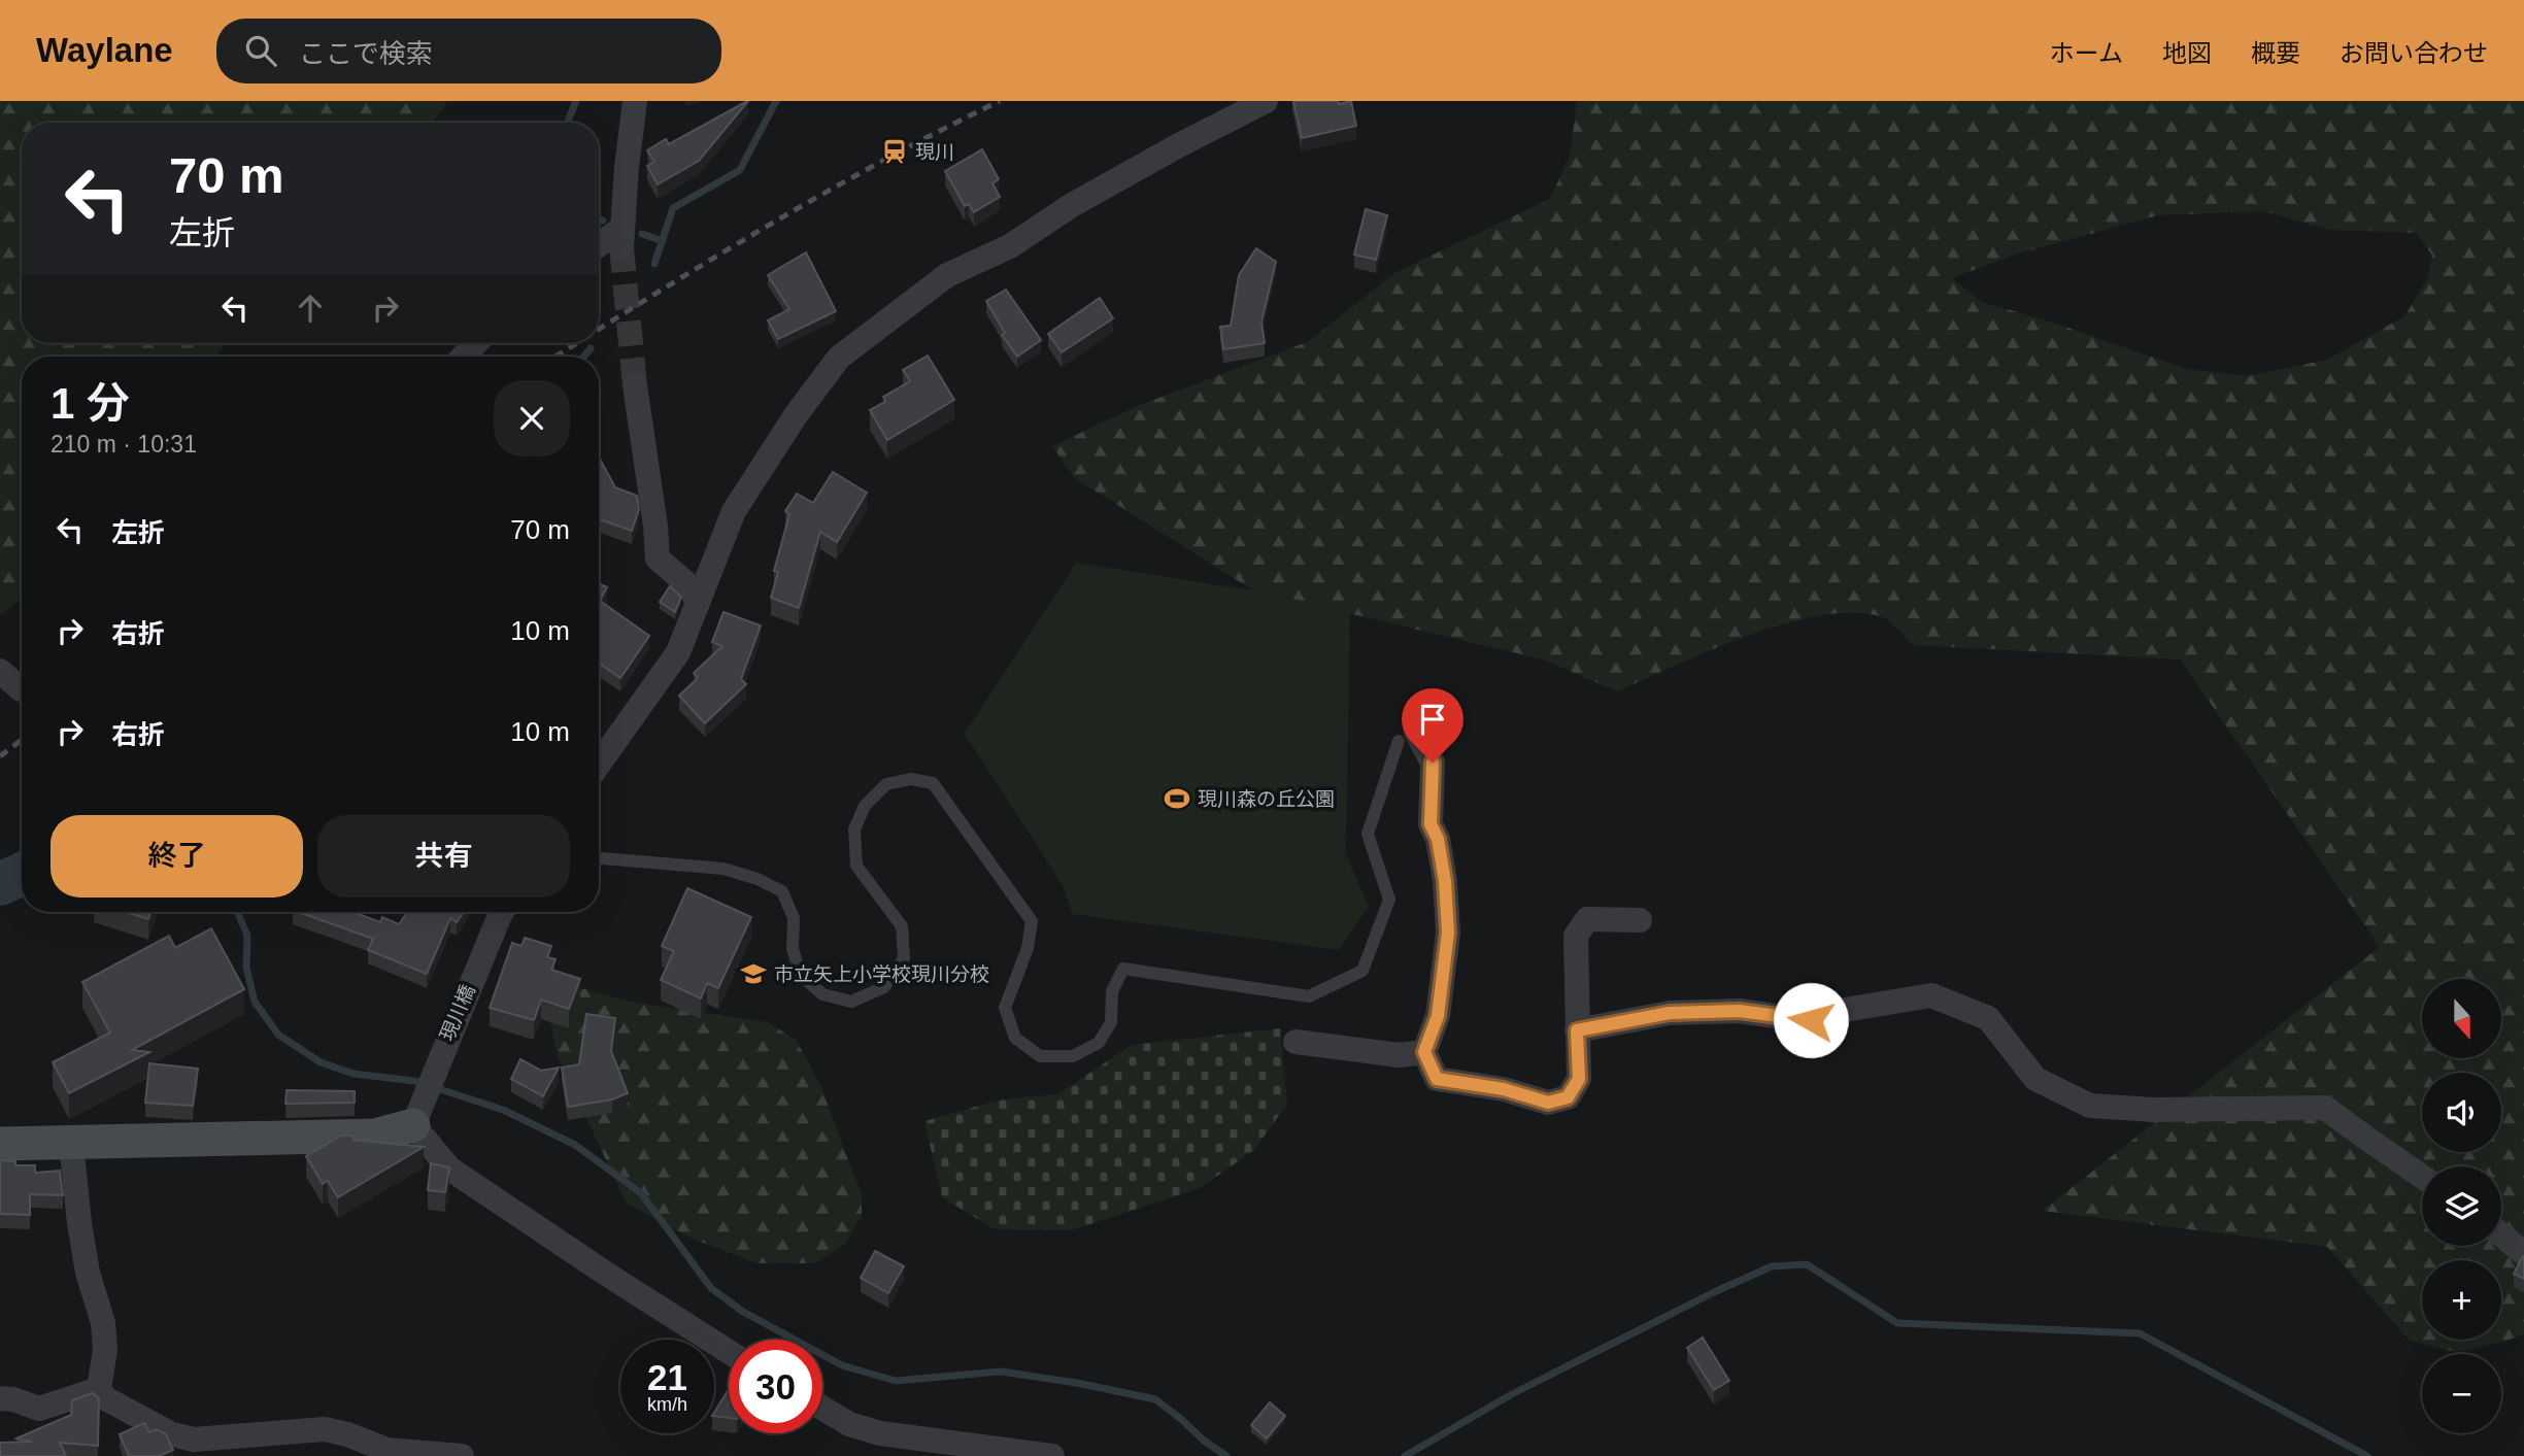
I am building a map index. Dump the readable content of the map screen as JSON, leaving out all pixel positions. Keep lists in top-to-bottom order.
{
  "streets": {
    "street": ["現川橋"]
  },
  "places": {
    "station": ["現川"],
    "sports": ["現川森の丘公園"],
    "school or university": ["市立矢上小学校現川分校"]
  },
  "north": "bottom",
  "page": {
    "header": "Waylane",
    "search": "ここで検索",
    "nav": [
      "ホーム",
      "地図",
      "概要",
      "お問い合わせ"
    ],
    "turn": ["70 m", "左折"],
    "heading": ["1 分", "210 m · 10:31"],
    "list": [
      {
        "name": "左折",
        "value": "70 m"
      },
      {
        "name": "右折",
        "value": "10 m"
      },
      {
        "name": "右折",
        "value": "10 m"
      }
    ],
    "buttons": ["終了", "共有"],
    "map_buttons": ["+", "−"],
    "speed": "21 km/h",
    "limit": "30"
  }
}
